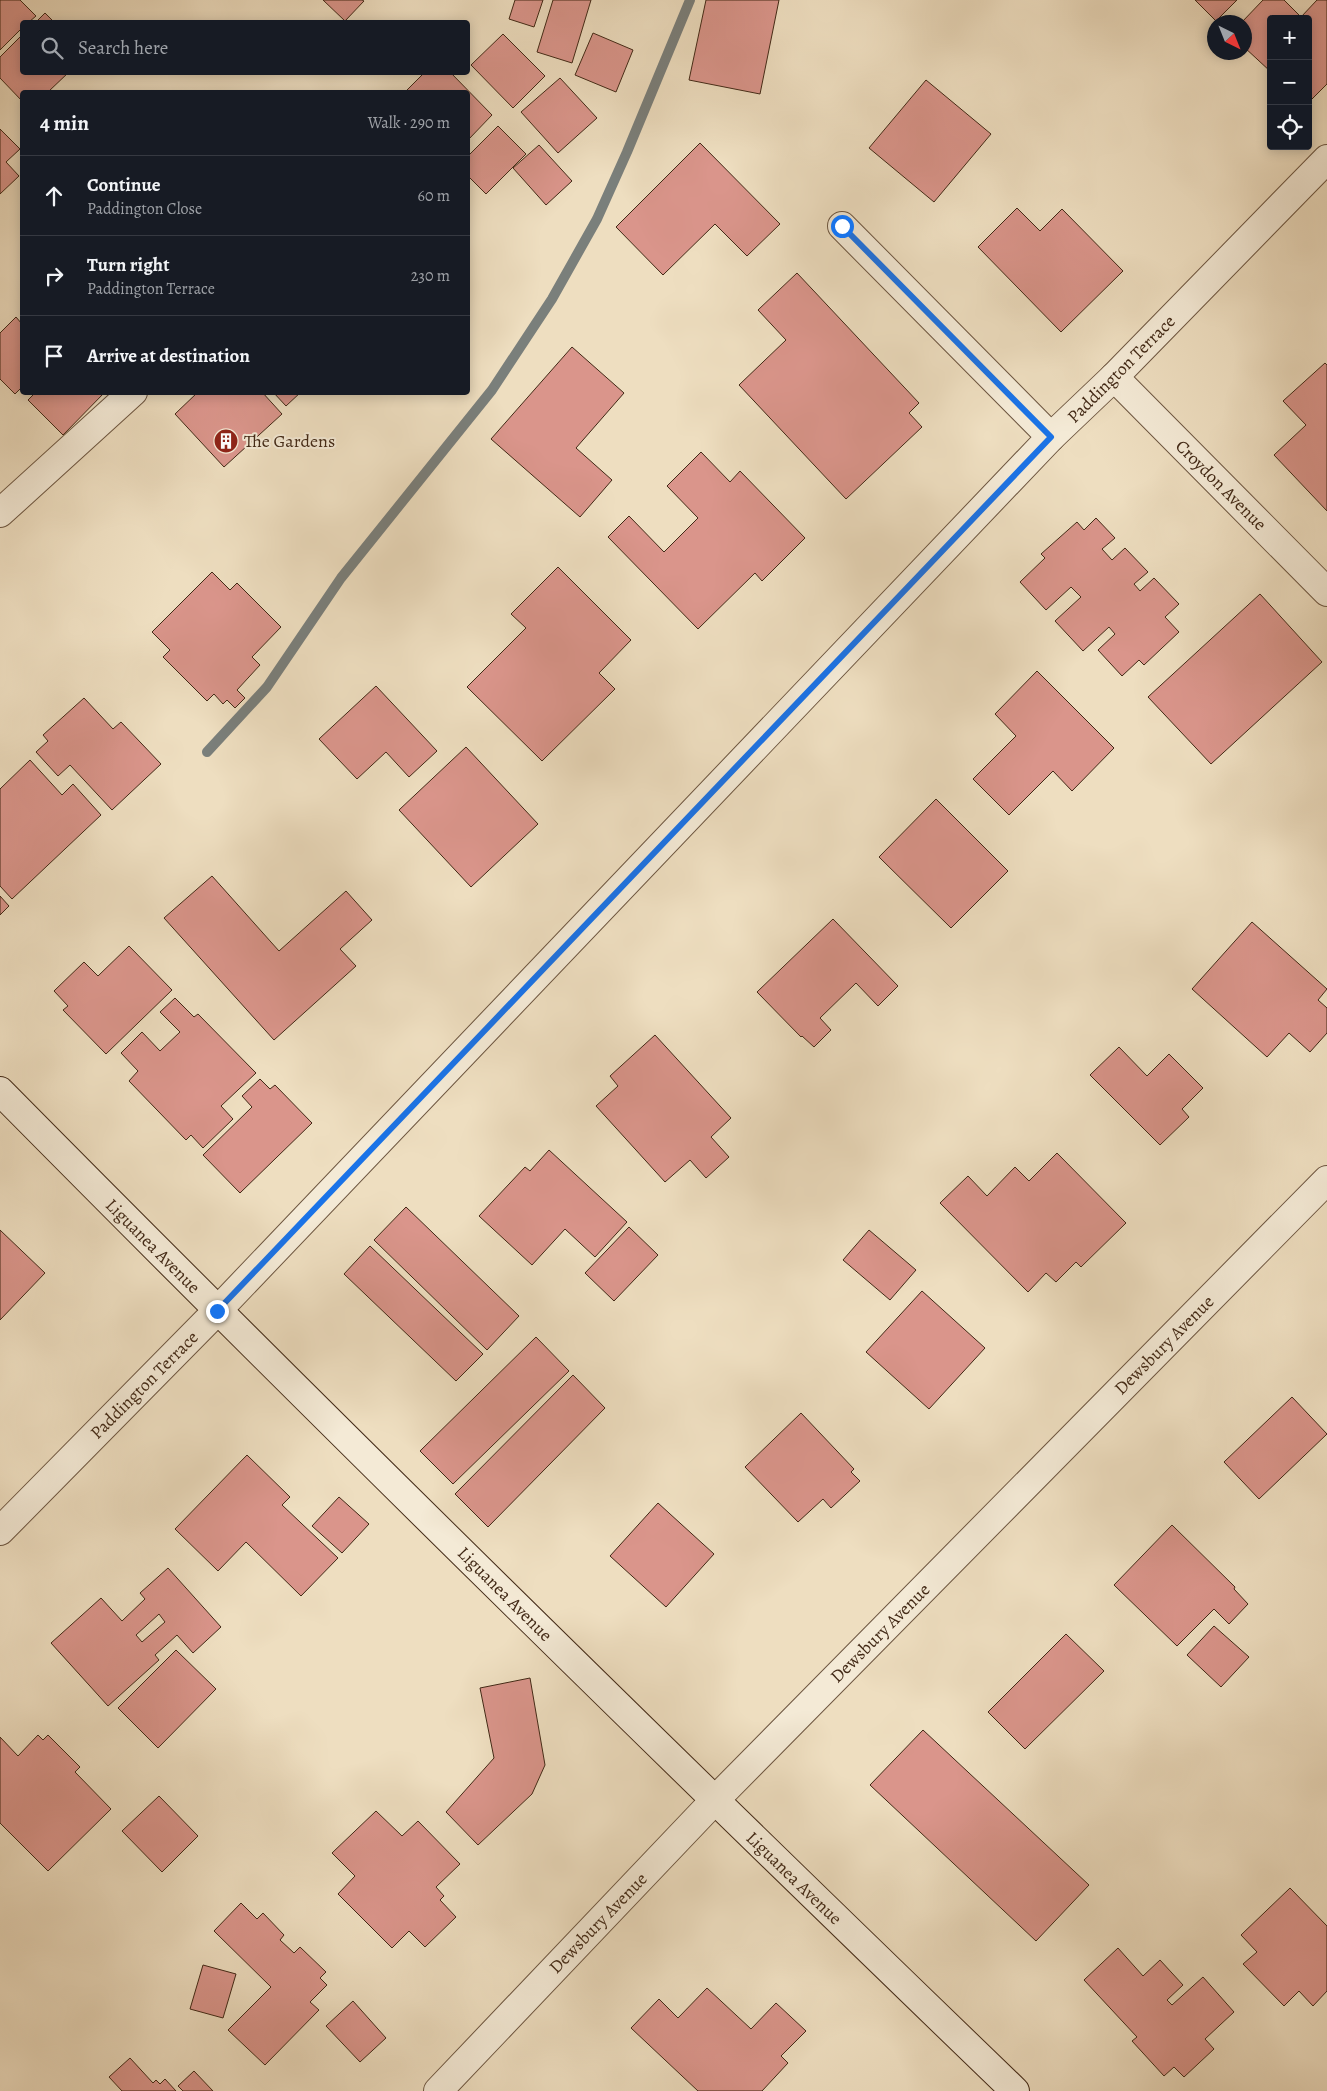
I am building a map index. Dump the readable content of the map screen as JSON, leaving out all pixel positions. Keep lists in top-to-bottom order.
{
  "streets": {
    "street": [
      "Paddington Terrace",
      "Croydon Avenue",
      "Liguanea Avenue",
      "Dewsbury Avenue"
    ]
  },
  "crossings": [
    ["Paddington Terrace", "Croydon Avenue"],
    ["Paddington Terrace", "Liguanea Avenue"],
    ["Liguanea Avenue", "Dewsbury Avenue"]
  ],
  "places": {
    "building": ["The Gardens"]
  },
  "north": "bottom right",
  "page": {
    "map_buttons": ["+", "−"],
    "search": "Search here",
    "heading": ["4 min", "Walk · 290 m"],
    "list": [
      ["Continue", "Paddington Close", "60 m"],
      ["Turn right", "Paddington Terrace", "230 m"],
      "Arrive at destination"
    ]
  }
}
